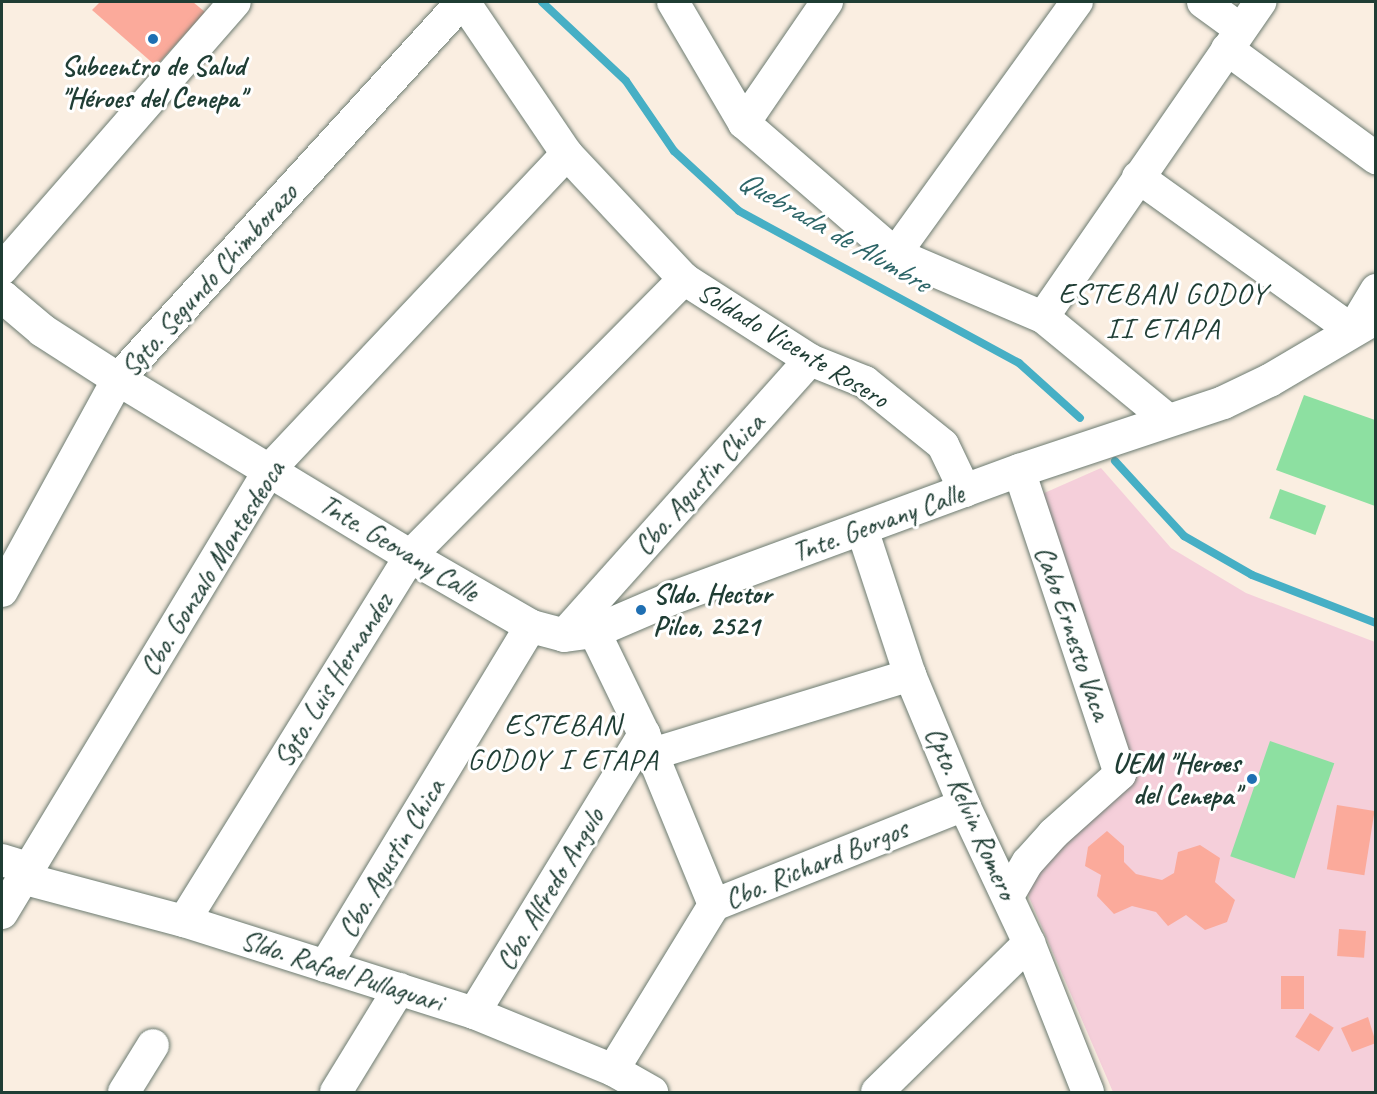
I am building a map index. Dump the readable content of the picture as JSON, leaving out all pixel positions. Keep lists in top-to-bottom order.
{
  "streets": {
    "street": [
      "Sgto. Segundo Chimborazo",
      "Soldado Vicente Rosero",
      "Cbo. Agustin Chica",
      "Tnte. Geovany Calle",
      "Cbo. Gonzalo Montesdeoca",
      "Cabo Ernesto Vaca",
      "Sgto. Luis Hernandez",
      "Cpto. Kelvin Romero",
      "Cbo. Richard Burgos",
      "Cbo. Alfredo Angulo",
      "Sldo. Rafael Pullaguari"
    ]
  },
  "crossings": [
    ["Sgto. Segundo Chimborazo", "Soldado Vicente Rosero"],
    ["Sgto. Segundo Chimborazo", "Tnte. Geovany Calle"],
    ["Soldado Vicente Rosero", "Cbo. Agustin Chica"],
    ["Soldado Vicente Rosero", "Tnte. Geovany Calle"],
    ["Soldado Vicente Rosero", "Cbo. Gonzalo Montesdeoca"],
    ["Soldado Vicente Rosero", "Sgto. Luis Hernandez"],
    ["Cbo. Agustin Chica", "Tnte. Geovany Calle"],
    ["Cbo. Agustin Chica", "Sldo. Rafael Pullaguari"],
    ["Tnte. Geovany Calle", "Cbo. Gonzalo Montesdeoca"],
    ["Tnte. Geovany Calle", "Cabo Ernesto Vaca"],
    ["Tnte. Geovany Calle", "Sgto. Luis Hernandez"],
    ["Tnte. Geovany Calle", "Cpto. Kelvin Romero"],
    ["Cbo. Gonzalo Montesdeoca", "Sldo. Rafael Pullaguari"],
    ["Cabo Ernesto Vaca", "Cpto. Kelvin Romero"],
    ["Sgto. Luis Hernandez", "Sldo. Rafael Pullaguari"],
    ["Cpto. Kelvin Romero", "Cbo. Richard Burgos"],
    ["Cbo. Richard Burgos", "Sldo. Rafael Pullaguari"],
    ["Cbo. Alfredo Angulo", "Sldo. Rafael Pullaguari"]
  ],
  "districts": ["ESTEBAN GODOY II ETAPA", "ESTEBAN GODOY I ETAPA"],
  "water": ["Quebrada de Alumbre"],
  "places": ["Subcentro de Salud \"Héroes del Cenepa\"", "Sldo. Hector Pilco, 2521", "UEM \"Heroes del Cenepa\""]
}
